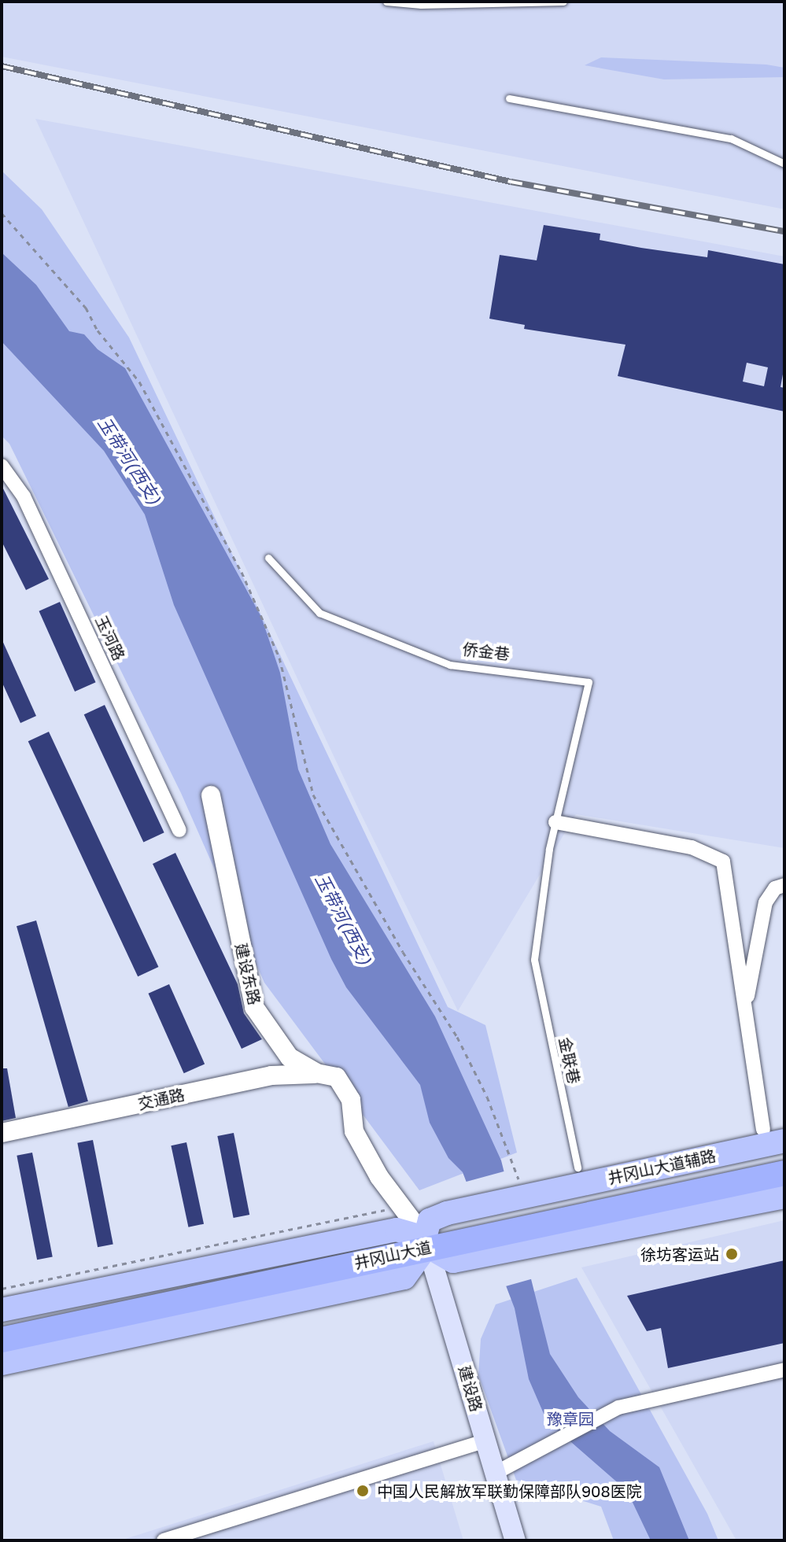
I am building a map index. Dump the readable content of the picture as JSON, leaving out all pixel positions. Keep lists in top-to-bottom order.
{
  "streets": {
    "highway": ["井冈山大道"],
    "main road": ["井冈山大道辅路", "建设路"],
    "street": ["玉河路", "建设东路", "交通路"],
    "lane": ["侨金巷", "金联巷"]
  },
  "crossings": [
    ["侨金巷", "金联巷"],
    ["建设东路", "交通路"],
    ["建设东路", "井冈山大道辅路"],
    ["建设东路", "井冈山大道"],
    ["建设东路", "建设路"],
    ["井冈山大道辅路", "井冈山大道"],
    ["井冈山大道辅路", "建设路"],
    ["井冈山大道", "建设路"]
  ],
  "water": ["玉带河(西支)"],
  "parks": ["豫章园"],
  "places": ["徐坊客运站", "中国人民解放军联勤保障部队908医院"]
}
